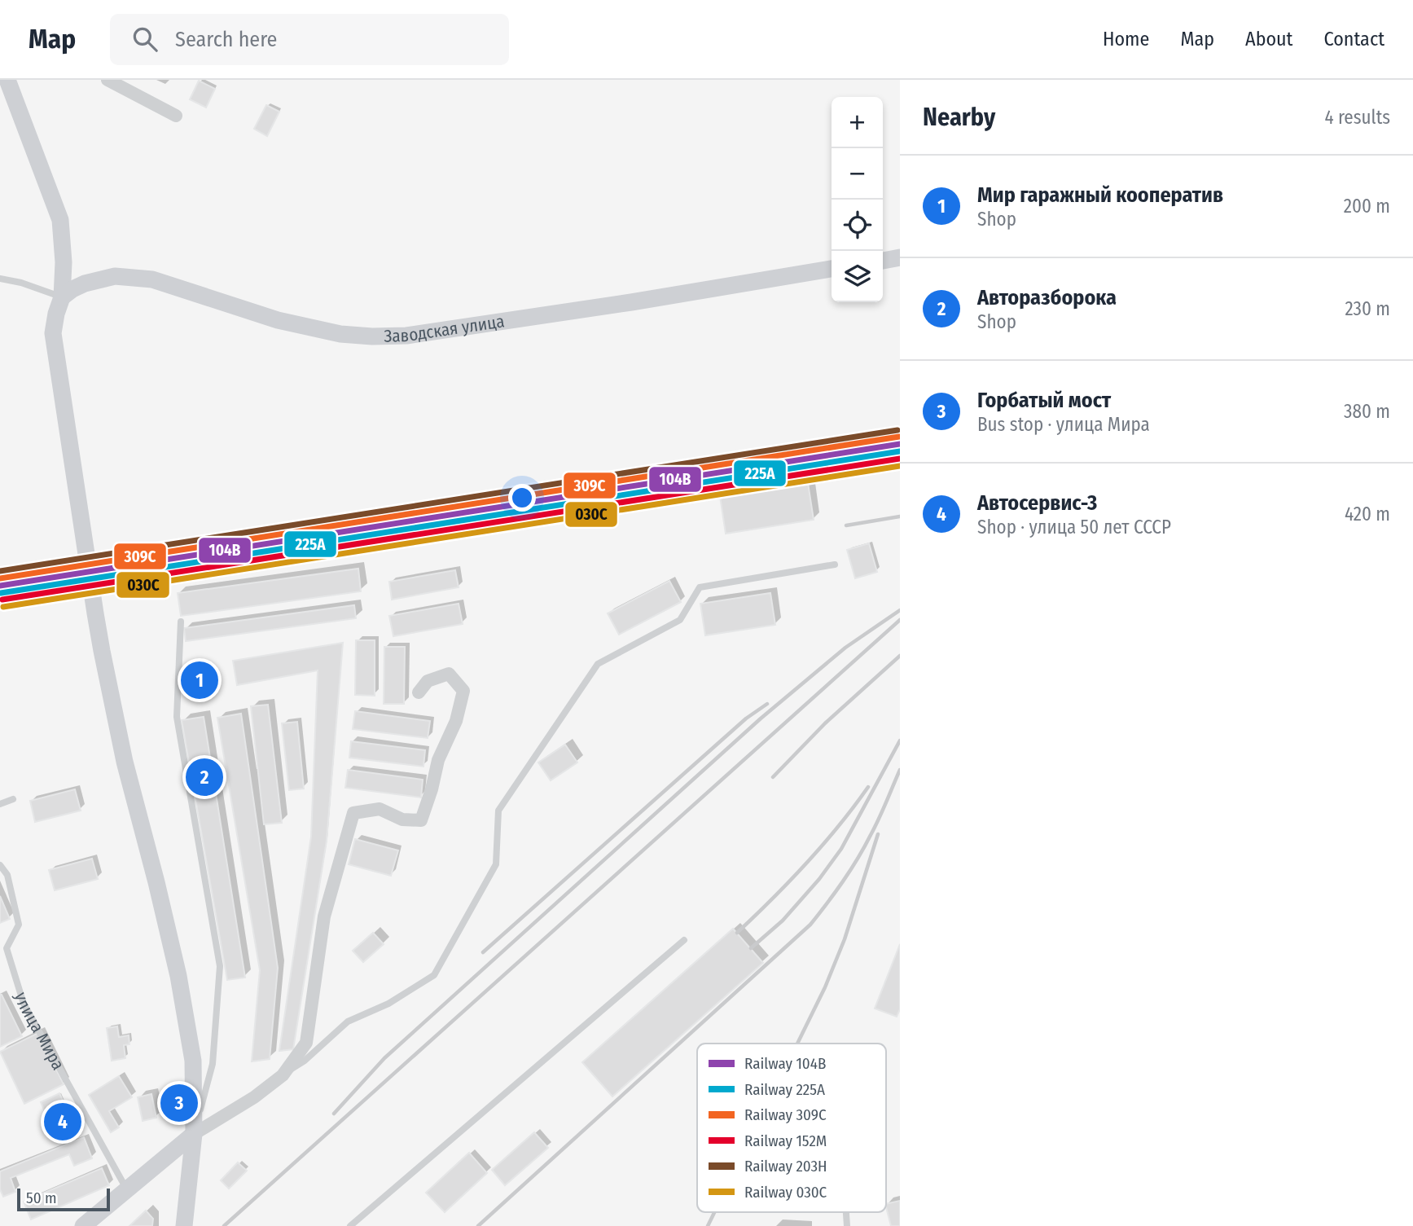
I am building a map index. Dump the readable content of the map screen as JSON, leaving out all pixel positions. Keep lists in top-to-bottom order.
{
  "streets": {
    "main road": ["Заводская улица"],
    "lane": ["улица Мира"]
  },
  "lines": [
    "rail line 203Н",
    "rail line 309С",
    "rail line 104В",
    "rail line 225А",
    "rail line 152М",
    "rail line 030C"
  ],
  "legend": [
    "Railway 104В",
    "Railway 225А",
    "Railway 309С",
    "Railway 152М",
    "Railway 203Н",
    "Railway 030C"
  ],
  "scale_bar": "50 m",
  "page": {
    "header": "Map",
    "search": "Search here",
    "nav": [
      "Home",
      "Map",
      "About",
      "Contact"
    ],
    "heading": ["Nearby", "4 results"],
    "map_buttons": ["+", "−"],
    "list": [
      {
        "mark": "1",
        "name": "Мир гаражный кооператив",
        "note": "Shop",
        "value": "200 m"
      },
      {
        "mark": "2",
        "name": "Авторазборока",
        "note": "Shop",
        "value": "230 m"
      },
      {
        "mark": "3",
        "name": "Горбатый мост",
        "note": "Bus stop · улица Мира",
        "value": "380 m"
      },
      {
        "mark": "4",
        "name": "Автосервис-3",
        "note": "Shop · улица 50 лет СССР",
        "value": "420 m"
      }
    ],
    "pins": [
      "1",
      "2",
      "3",
      "4"
    ],
    "scale": "50 m"
  }
}
